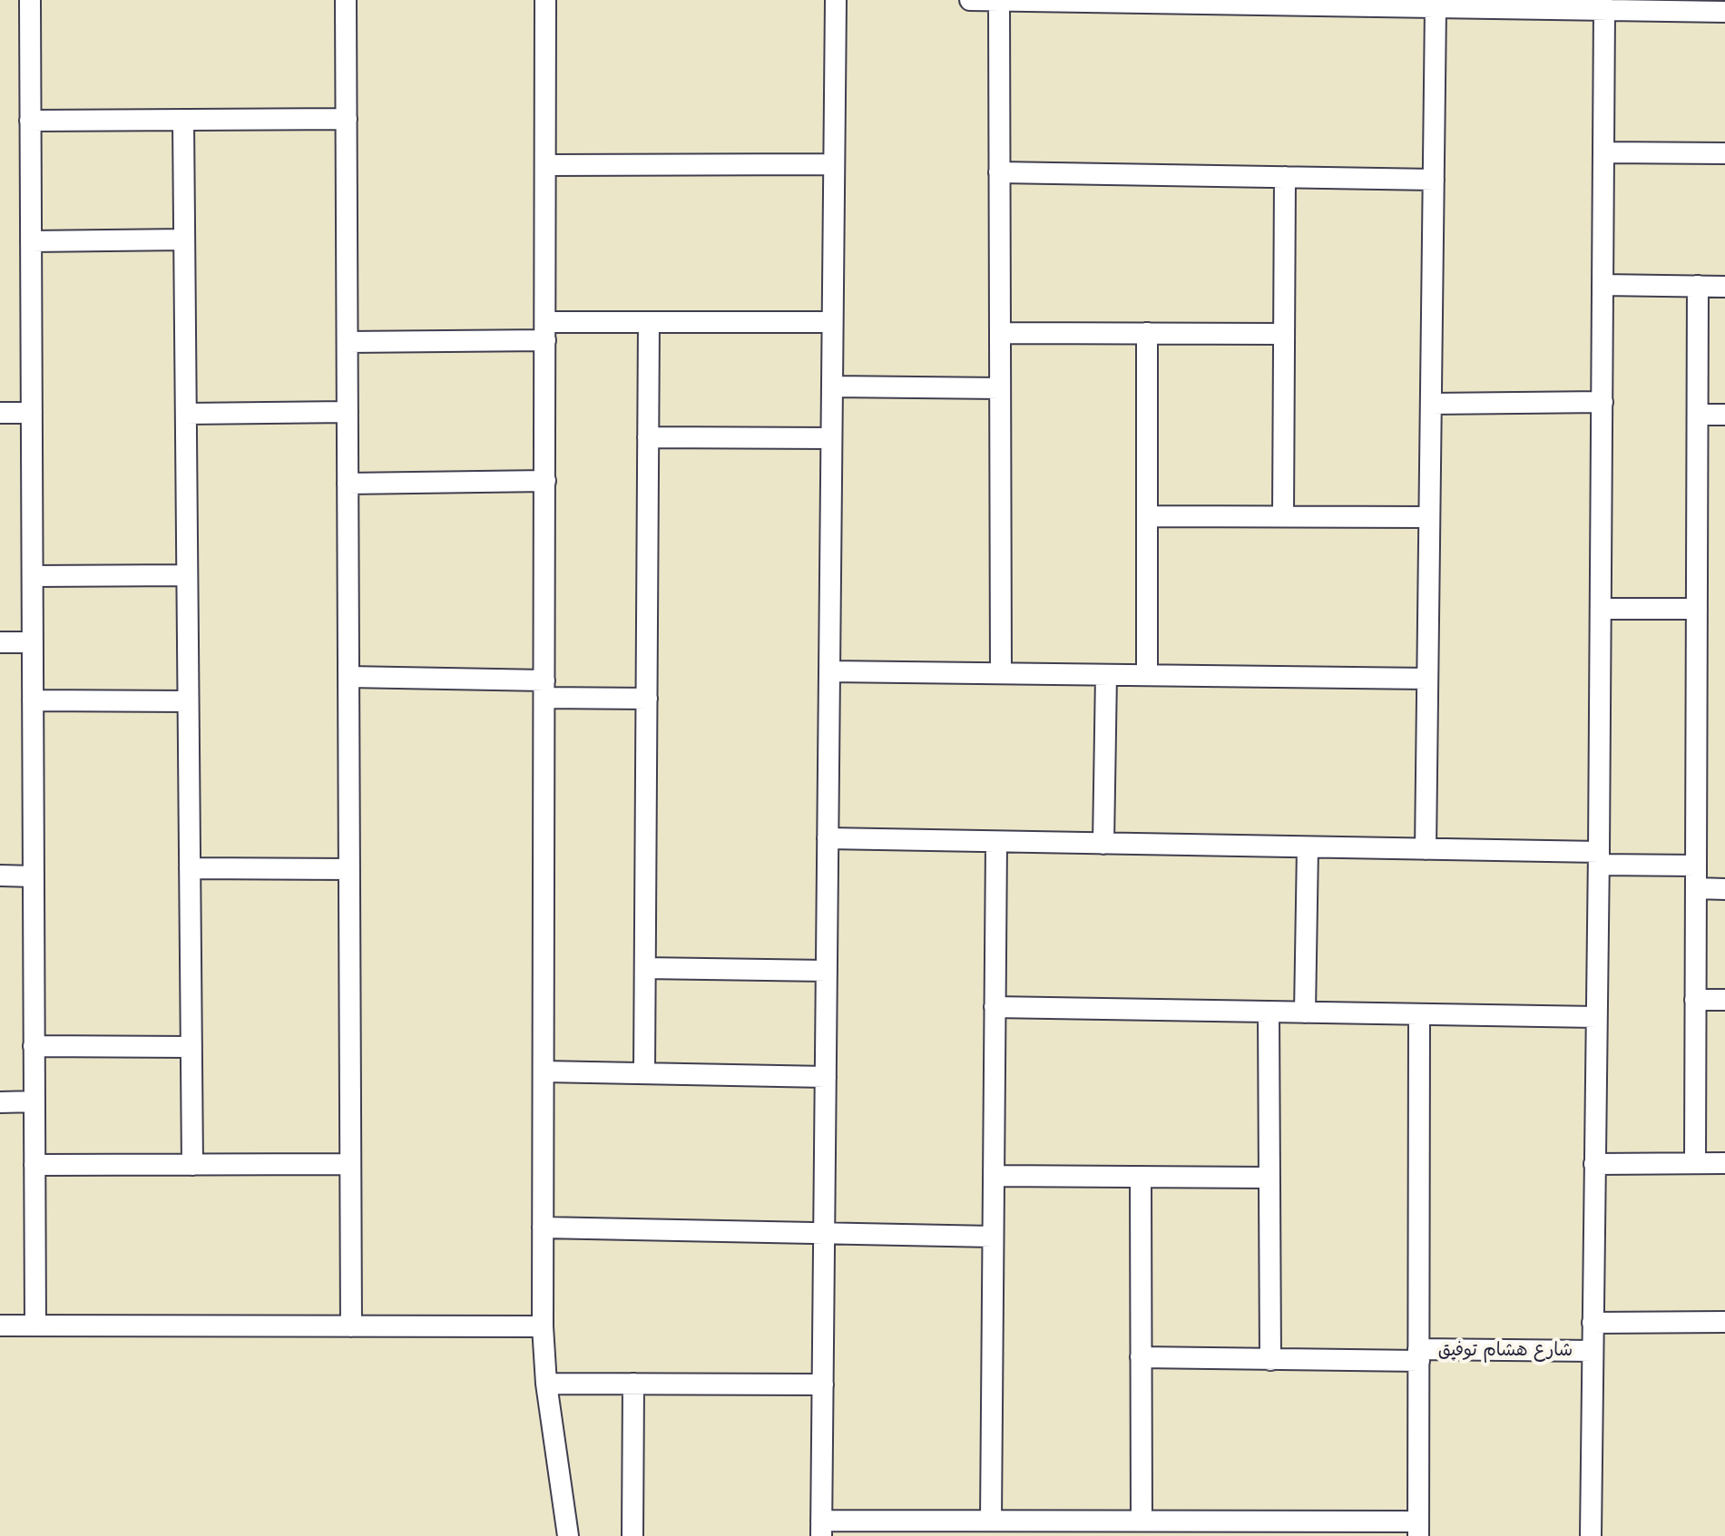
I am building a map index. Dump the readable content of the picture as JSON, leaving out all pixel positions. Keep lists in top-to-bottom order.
{
  "streets": {
    "street": ["شارع هشام توفيق"]
  }
}
